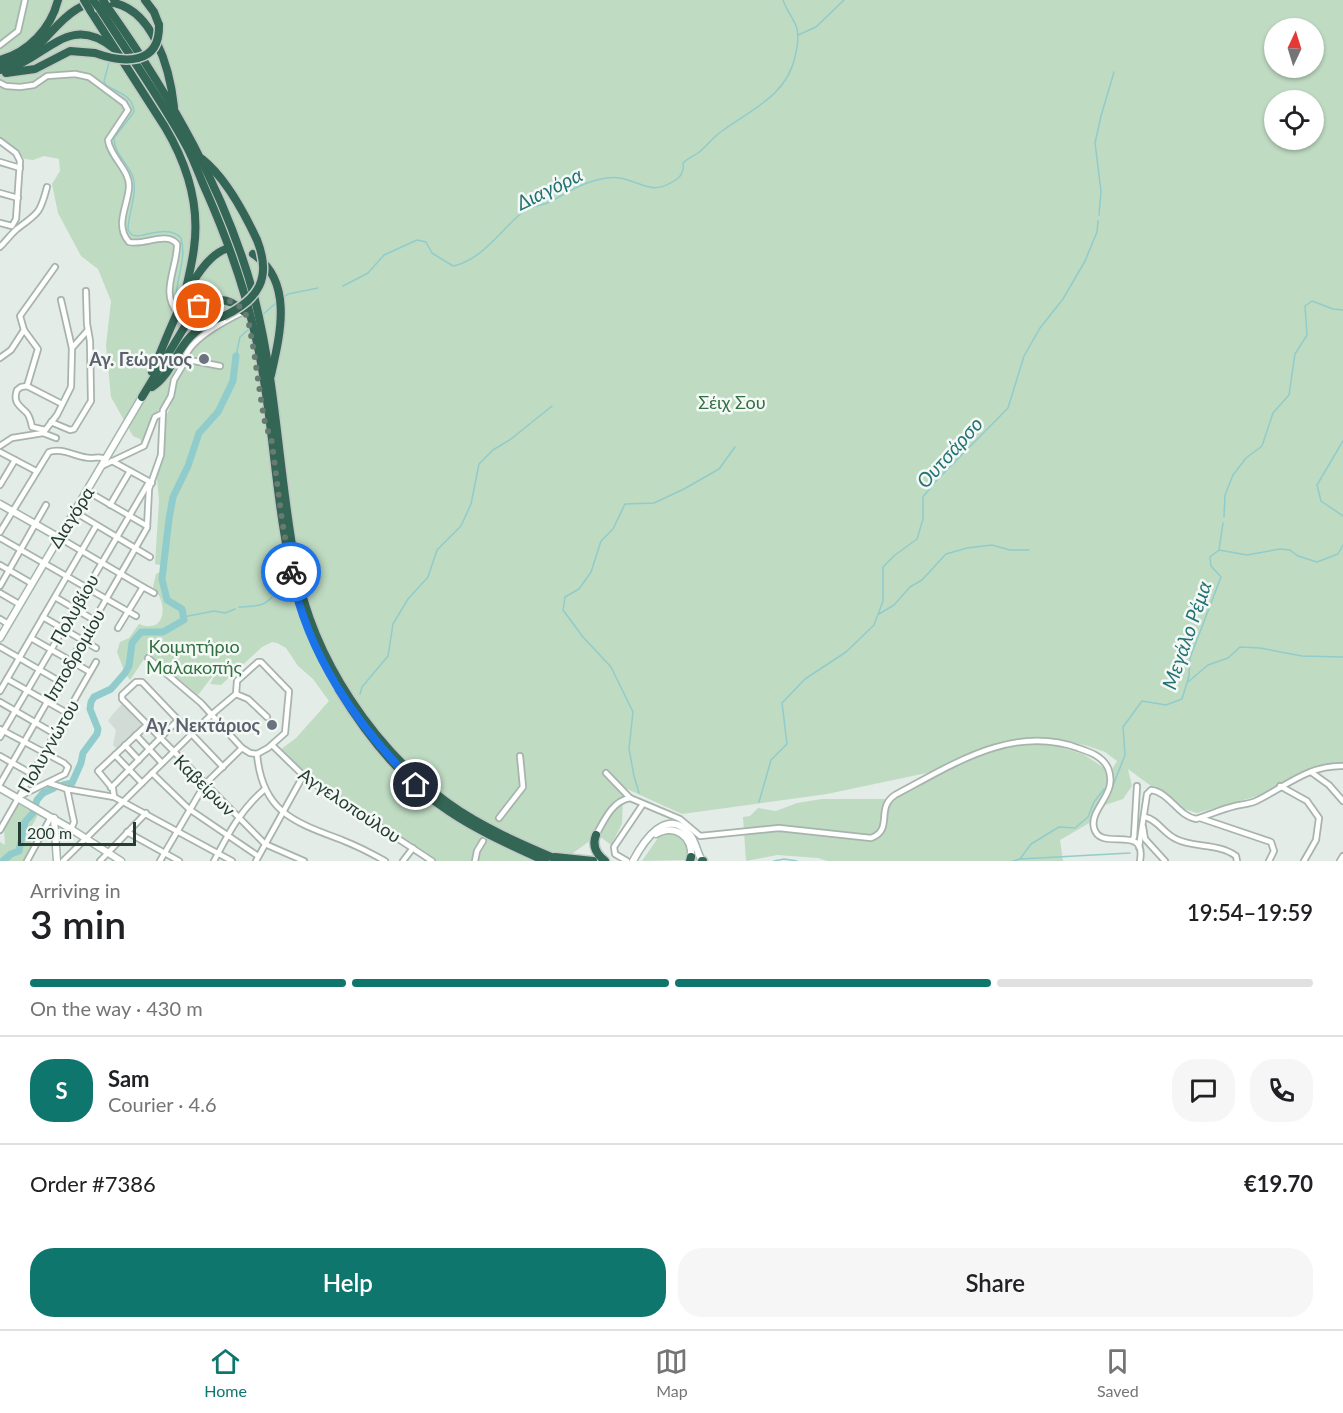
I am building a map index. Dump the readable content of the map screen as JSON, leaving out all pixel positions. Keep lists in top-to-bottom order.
{
  "streets": {
    "main road": ["Διαγόρα"],
    "street": [
      "Πολυβίου",
      "Ιπποδρομίου",
      "Πολυγνώτου",
      "Καβείρων",
      "Αγγελοπούλου"
    ]
  },
  "water": ["Διαγόρα", "Ουτσάρσο", "Μεγάλο Ρέμα"],
  "parks": ["Σέιχ Σου", "Κοιμητήριο Μαλακοπής"],
  "places": ["Αγ. Γεώργιος", "Αγ. Νεκτάριος"],
  "scale_bar": "200 m",
  "north": "top",
  "page": {
    "scale": "200 m",
    "heading": ["3 min", "Arriving in", "19:54–19:59"],
    "panel": [
      "Sam",
      "Courier · 4.6",
      "Order #7386",
      "€19.70"
    ],
    "bar": "On the way · 430 m",
    "round": "S",
    "buttons": ["Help", "Share"],
    "tabs": ["Home", "Map", "Saved"]
  }
}
